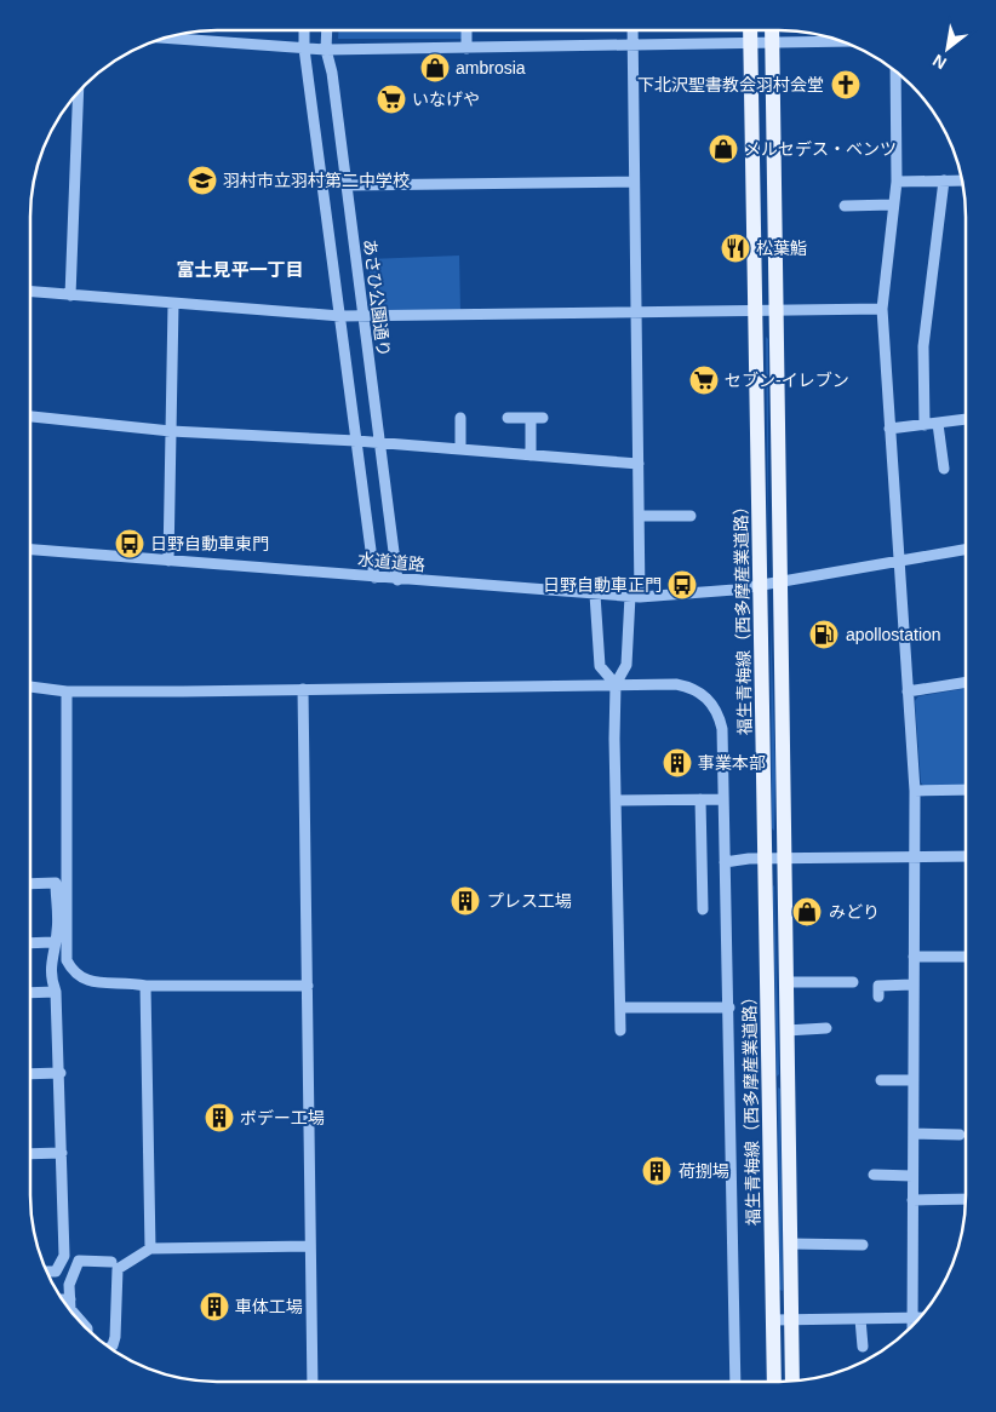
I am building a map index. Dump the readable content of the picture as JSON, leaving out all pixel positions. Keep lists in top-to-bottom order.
{
  "streets": {
    "main road": ["福生青梅線（西多摩産業道路）"],
    "street": ["あさひ公園通り", "水道道路"]
  },
  "crossings": [
    ["あさひ公園通り", "水道道路"],
    ["水道道路", "福生青梅線（西多摩産業道路）"]
  ],
  "districts": ["富士見平一丁目"],
  "places": {
    "shop": ["ambrosia", "メルセデス・ベンツ", "みどり"],
    "church": ["下北沢聖書教会羽村会堂"],
    "supermarket": ["いなげや", "セブン-イレブン"],
    "school or university": ["羽村市立羽村第二中学校"],
    "restaurant": ["松葉鮨"],
    "bus stop": ["日野自動車東門", "日野自動車正門"],
    "fuel station": ["apollostation"],
    "building": [
      "事業本部",
      "プレス工場",
      "ボデー工場",
      "荷捌場",
      "車体工場"
    ]
  },
  "north": "bottom left"
}
